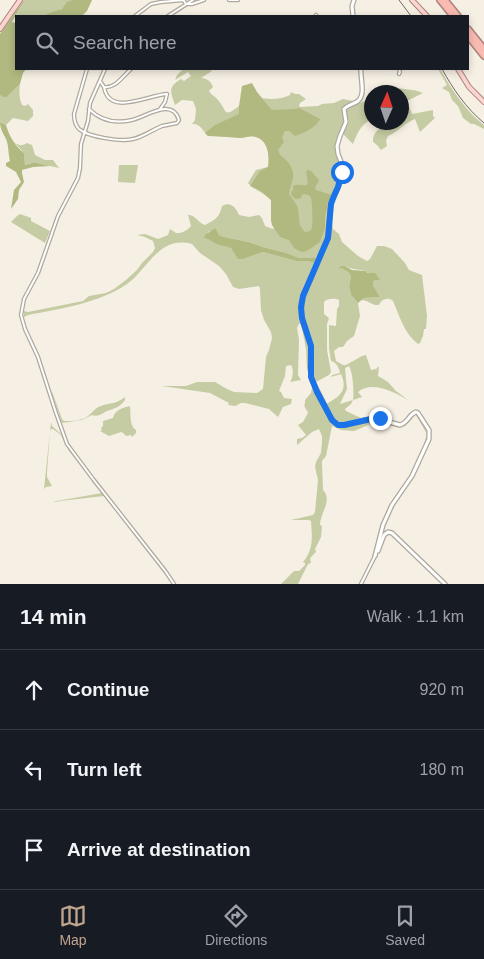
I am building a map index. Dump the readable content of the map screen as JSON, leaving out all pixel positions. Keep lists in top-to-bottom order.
{
  "north": "top",
  "page": {
    "search": "Search here",
    "heading": ["14 min", "Walk · 1.1 km"],
    "list": [
      ["Continue", "920 m"],
      ["Turn left", "180 m"],
      "Arrive at destination"
    ],
    "nav": ["Map", "Directions", "Saved"]
  }
}
